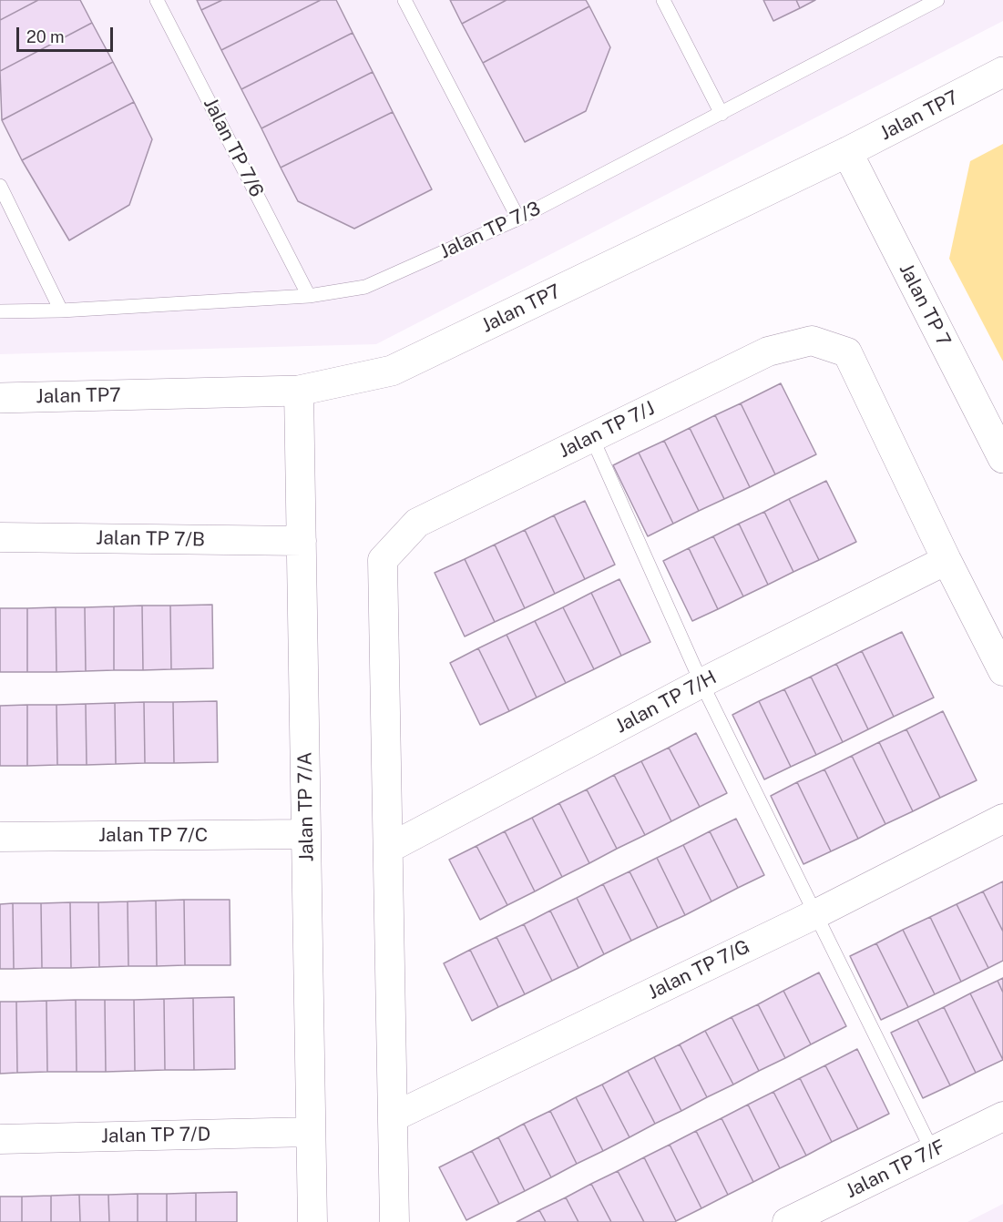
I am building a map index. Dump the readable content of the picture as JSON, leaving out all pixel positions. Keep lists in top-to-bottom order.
{
  "streets": {
    "street": [
      "Jalan TP7",
      "Jalan TP 7",
      "Jalan TP 7/J",
      "Jalan TP 7/B",
      "Jalan TP 7/H",
      "Jalan TP 7/A",
      "Jalan TP 7/C",
      "Jalan TP 7/G",
      "Jalan TP 7/D",
      "Jalan TP 7/F"
    ],
    "lane": ["Jalan TP 7/6", "Jalan TP 7/3"]
  },
  "crossings": [
    ["Jalan TP7", "Jalan TP 7"],
    ["Jalan TP7", "Jalan TP 7/A"],
    ["Jalan TP 7/6", "Jalan TP 7/3"],
    ["Jalan TP 7/J", "Jalan TP 7/H"],
    ["Jalan TP 7/B", "Jalan TP 7/A"],
    ["Jalan TP 7/A", "Jalan TP 7/C"],
    ["Jalan TP 7/A", "Jalan TP 7/D"]
  ],
  "scale_bar": "20 m"
}
